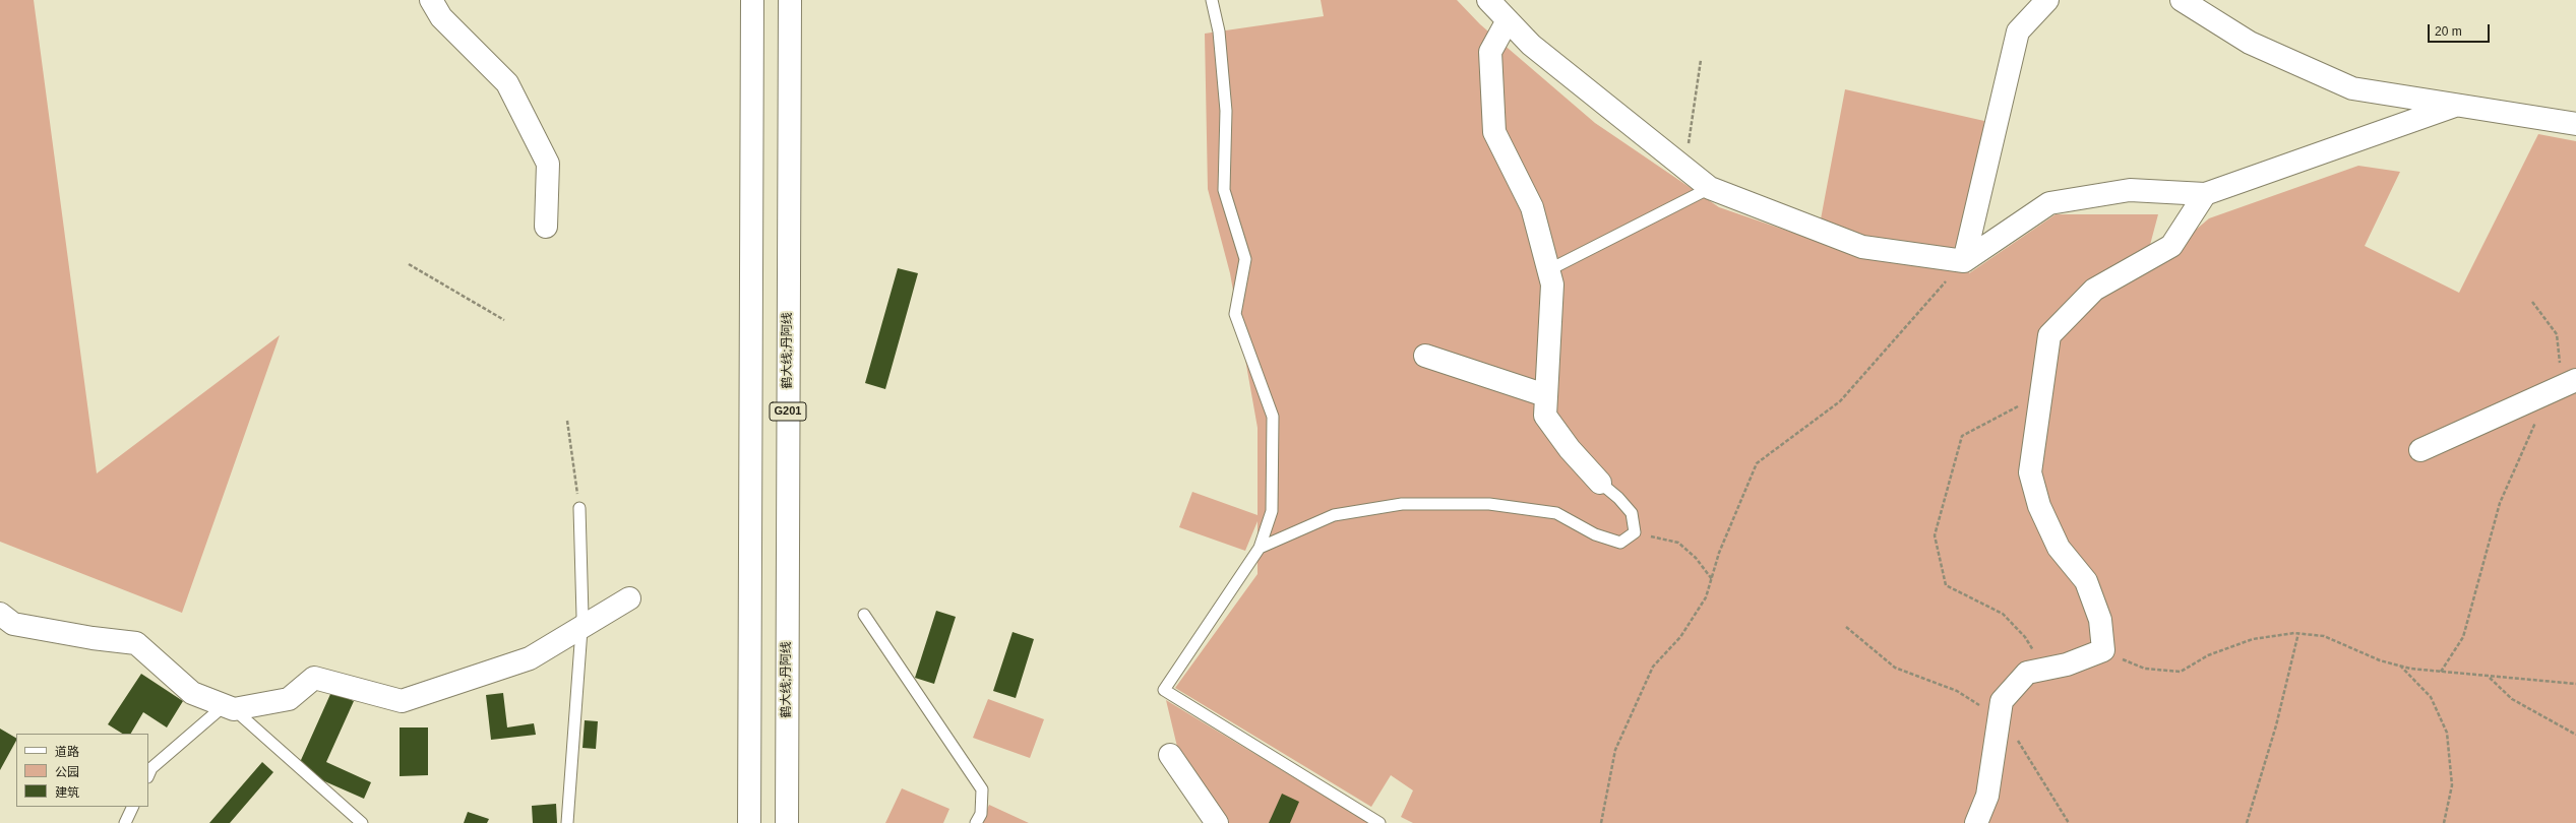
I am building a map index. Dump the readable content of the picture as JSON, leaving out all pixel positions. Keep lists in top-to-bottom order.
{
  "streets": {
    "main road": ["鹤大线;丹阿线", "G201"]
  },
  "legend": ["道路", "公园", "建筑"],
  "scale_bar": "20 m"
}
